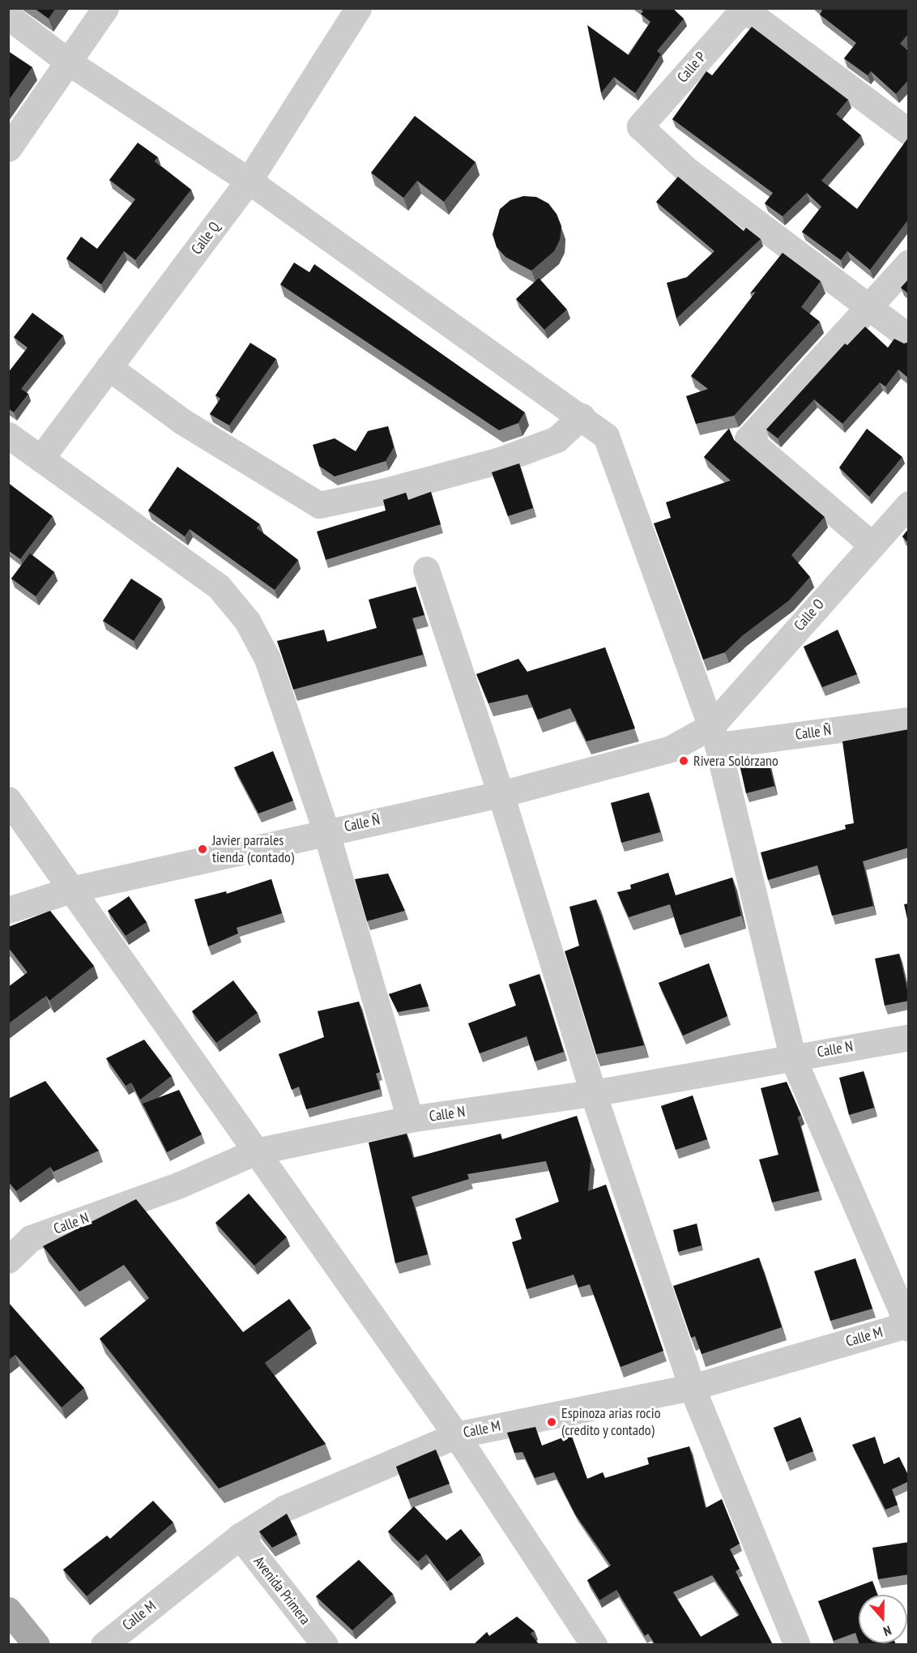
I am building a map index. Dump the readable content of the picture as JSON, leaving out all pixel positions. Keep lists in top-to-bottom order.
{
  "streets": {
    "street": [
      "Calle P",
      "Calle Q",
      "Calle O",
      "Calle Ñ",
      "Calle N",
      "Calle M",
      "Avenida Primera"
    ]
  },
  "crossings": [
    ["Calle O", "Calle Ñ"],
    ["Calle M", "Avenida Primera"]
  ],
  "places": ["Rivera Solórzano", "Javier parrales tienda (contado)", "Espinoza arias rocio (credito y contado)"],
  "north": "bottom"
}
